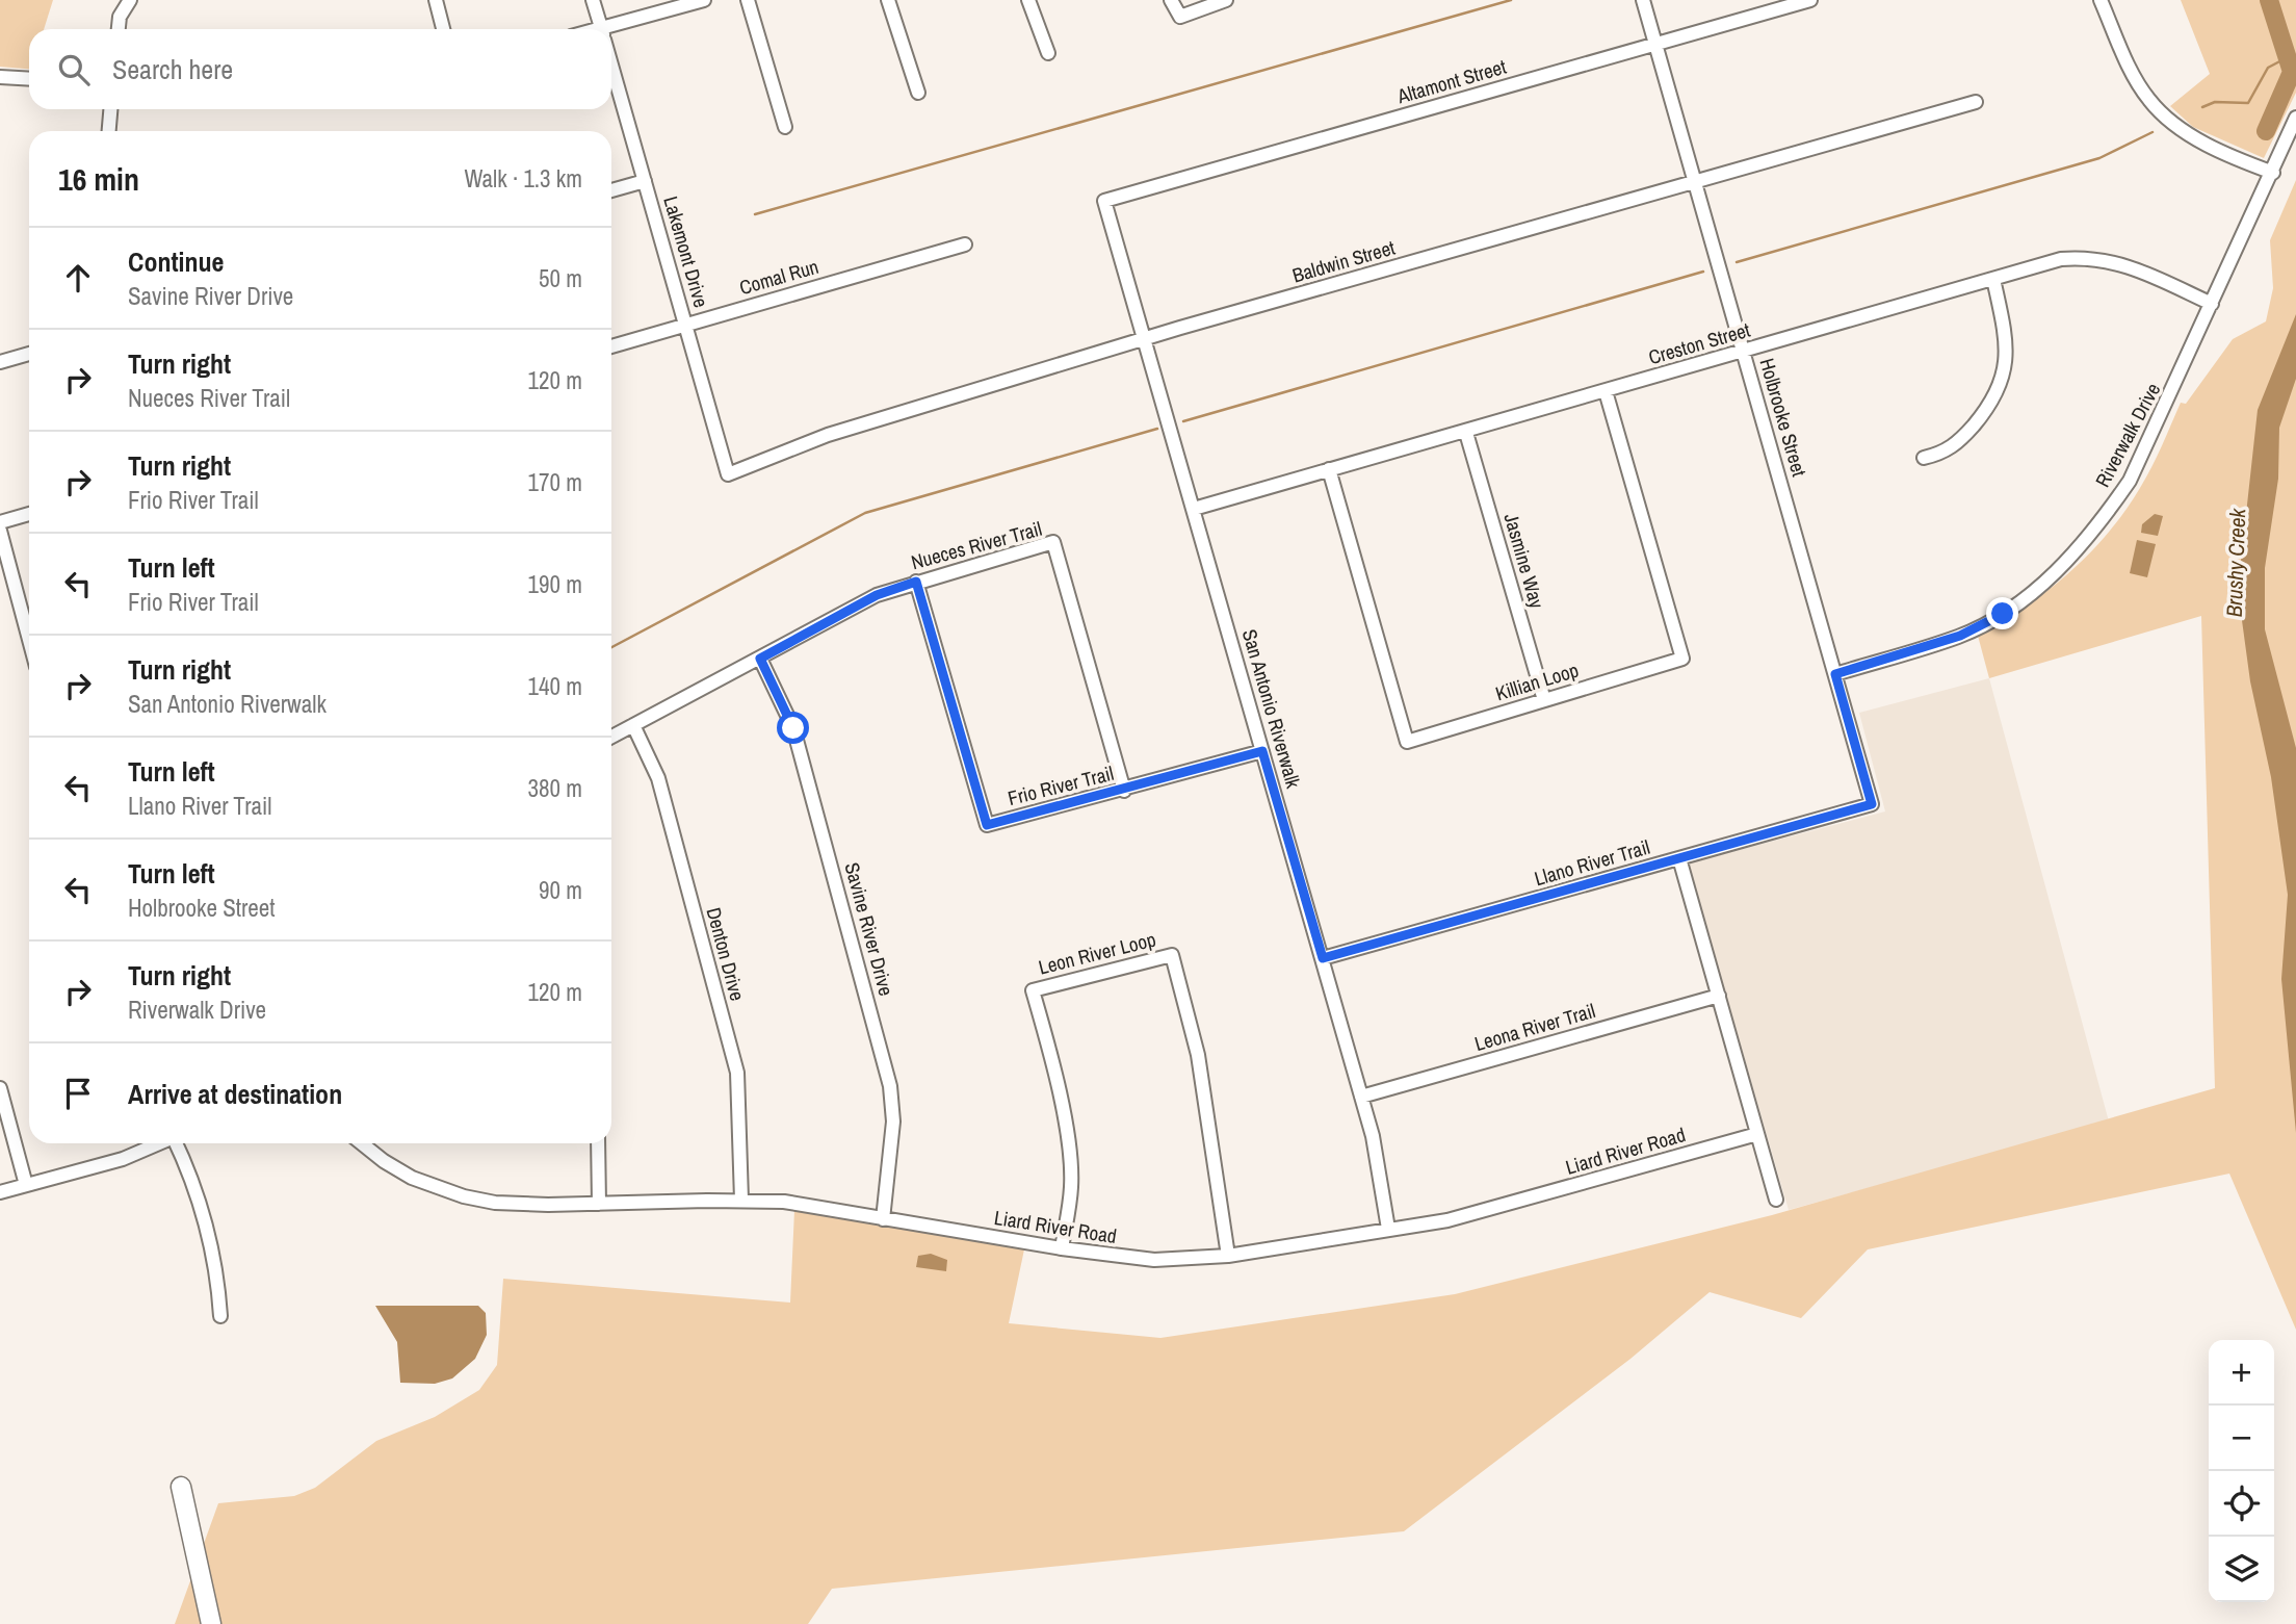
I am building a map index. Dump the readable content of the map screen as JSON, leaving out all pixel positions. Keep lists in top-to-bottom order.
{
  "streets": {
    "street": [
      "Altamont Street",
      "Lakemont Drive",
      "Baldwin Street",
      "Comal Run",
      "Creston Street",
      "Holbrooke Street",
      "Riverwalk Drive",
      "Nueces River Trail",
      "Jasmine Way",
      "Killian Loop",
      "San Antonio Riverwalk",
      "Frio River Trail",
      "Llano River Trail",
      "Savine River Drive",
      "Leon River Loop",
      "Denton Drive",
      "Leona River Trail",
      "Liard River Road"
    ]
  },
  "crossings": [
    ["Altamont Street", "Holbrooke Street"],
    ["Altamont Street", "San Antonio Riverwalk"],
    ["Lakemont Drive", "Baldwin Street"],
    ["Lakemont Drive", "Comal Run"],
    ["Baldwin Street", "Holbrooke Street"],
    ["Baldwin Street", "San Antonio Riverwalk"],
    ["Creston Street", "Holbrooke Street"],
    ["Creston Street", "Riverwalk Drive"],
    ["Creston Street", "Jasmine Way"],
    ["Creston Street", "Killian Loop"],
    ["Creston Street", "San Antonio Riverwalk"],
    ["Holbrooke Street", "Riverwalk Drive"],
    ["Holbrooke Street", "Llano River Trail"],
    ["Nueces River Trail", "Frio River Trail"],
    ["Nueces River Trail", "Savine River Drive"],
    ["Nueces River Trail", "Denton Drive"],
    ["Jasmine Way", "Killian Loop"],
    ["San Antonio Riverwalk", "Frio River Trail"],
    ["San Antonio Riverwalk", "Llano River Trail"],
    ["San Antonio Riverwalk", "Leona River Trail"],
    ["San Antonio Riverwalk", "Liard River Road"],
    ["Savine River Drive", "Liard River Road"],
    ["Leon River Loop", "Liard River Road"],
    ["Denton Drive", "Liard River Road"]
  ],
  "water": ["Brushy Creek"],
  "page": {
    "search": "Search here",
    "heading": ["16 min", "Walk · 1.3 km"],
    "list": [
      ["Continue", "Savine River Drive", "50 m"],
      ["Turn right", "Nueces River Trail", "120 m"],
      ["Turn right", "Frio River Trail", "170 m"],
      ["Turn left", "Frio River Trail", "190 m"],
      ["Turn right", "San Antonio Riverwalk", "140 m"],
      ["Turn left", "Llano River Trail", "380 m"],
      ["Turn left", "Holbrooke Street", "90 m"],
      ["Turn right", "Riverwalk Drive", "120 m"],
      "Arrive at destination"
    ],
    "map_buttons": ["+", "−"]
  }
}
